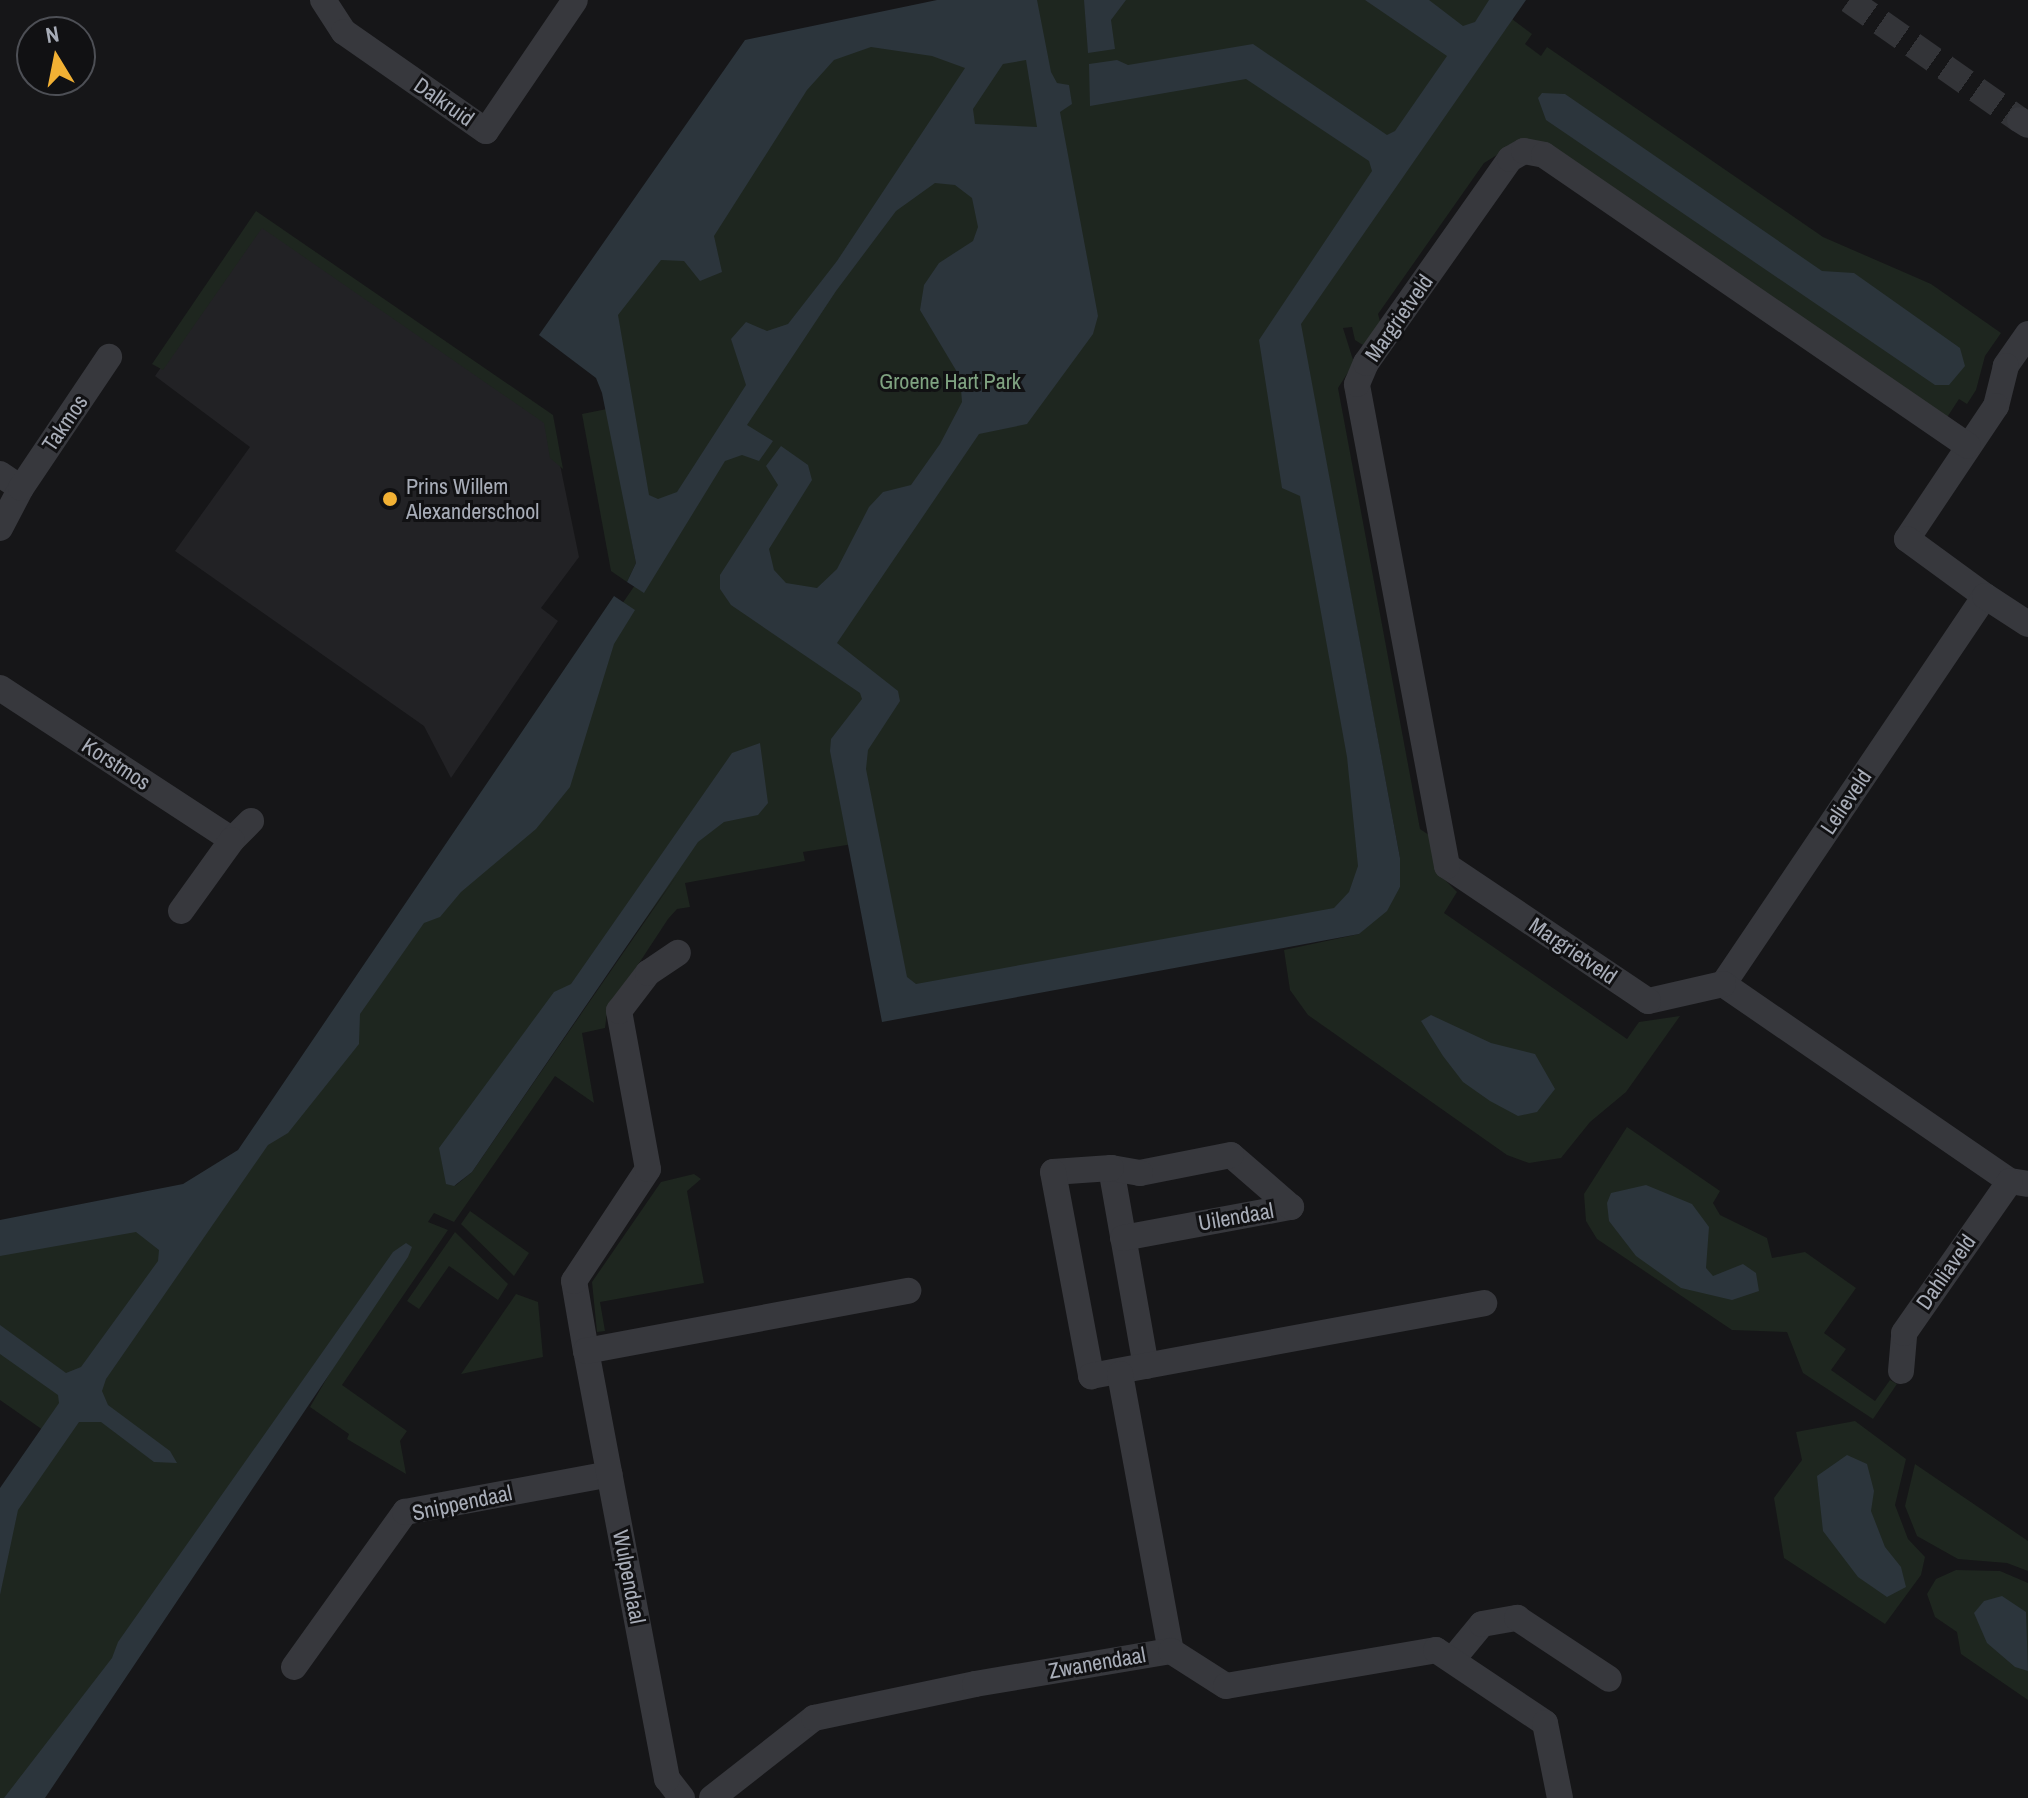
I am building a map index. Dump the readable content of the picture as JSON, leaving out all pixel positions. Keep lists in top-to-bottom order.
{
  "streets": {
    "street": [
      "Dalkruid",
      "Margrietveld",
      "Takmos",
      "Korstmos",
      "Lelieveld",
      "Uilendaal",
      "Dahliaveld",
      "Snippendaal",
      "Wulpendaal",
      "Zwanendaal"
    ]
  },
  "crossings": [
    ["Margrietveld", "Lelieveld"],
    ["Snippendaal", "Wulpendaal"]
  ],
  "parks": ["Groene Hart Park"],
  "places": ["Prins Willem Alexanderschool"],
  "north": "top"
}
